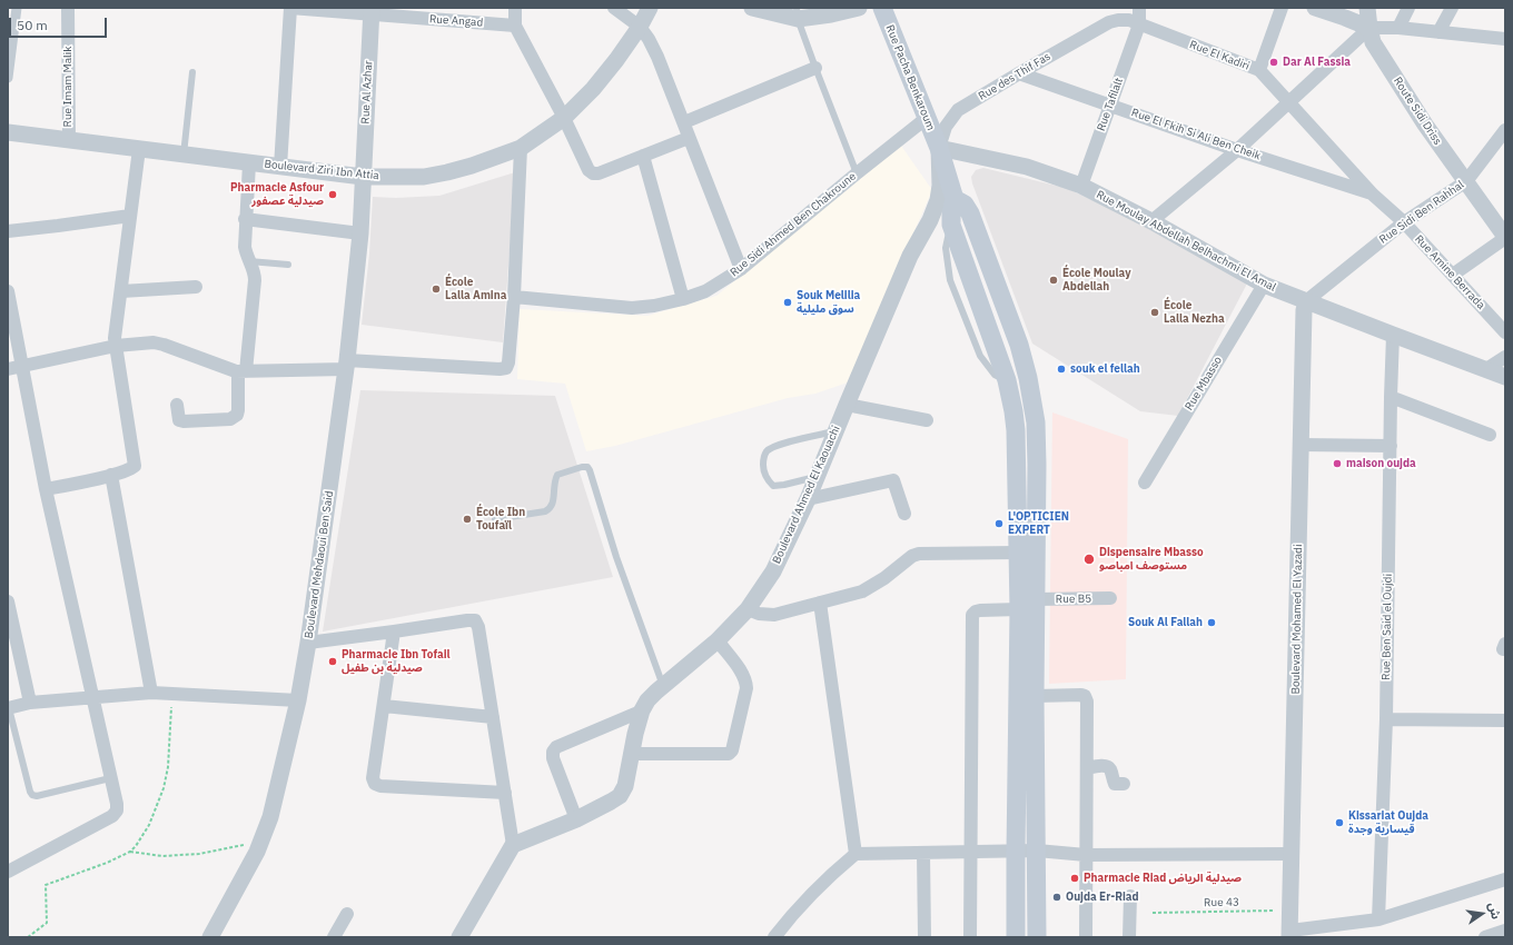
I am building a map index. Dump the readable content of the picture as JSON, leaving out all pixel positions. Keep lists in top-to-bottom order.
{
  "streets": {
    "main road": ["Rue Pacha Benkaroum"],
    "street": [
      "Rue Angad",
      "Rue El Kadiri",
      "Rue des Thif Fas",
      "Rue Imam Malik",
      "Rue Al Azhar",
      "Rue Tafilalt",
      "Route Sidi Driss",
      "Rue El Fkih Si Ali Ben Cheik",
      "Boulevard Ziri Ibn Attia",
      "Rue Sidi Ben Rahhal",
      "Rue Sidi Ahmed Ben Chakroune",
      "Rue Moulay Abdellah Belhachmi El Amal",
      "Rue Amine Berrada",
      "Rue Mbasso",
      "Boulevard Ahmed El Kaouachi",
      "Boulevard Mehdaoui Ben Said",
      "Rue B5",
      "Boulevard Mohamed El Yazadi",
      "Rue Ben Said el Oujdi"
    ],
    "path": ["Rue 43"]
  },
  "crossings": [
    ["Rue Angad", "Rue Al Azhar"],
    ["Rue El Kadiri", "Rue des Thif Fas"],
    ["Rue El Kadiri", "Rue Tafilalt"],
    ["Rue El Kadiri", "Rue El Fkih Si Ali Ben Cheik"],
    ["Rue El Kadiri", "Rue Amine Berrada"],
    ["Rue des Thif Fas", "Rue Pacha Benkaroum"],
    ["Rue des Thif Fas", "Rue El Fkih Si Ali Ben Cheik"],
    ["Rue des Thif Fas", "Rue Moulay Abdellah Belhachmi El Amal"],
    ["Rue des Thif Fas", "Boulevard Ahmed El Kaouachi"],
    ["Rue Pacha Benkaroum", "Rue Sidi Ahmed Ben Chakroune"],
    ["Rue Pacha Benkaroum", "Rue Moulay Abdellah Belhachmi El Amal"],
    ["Rue Pacha Benkaroum", "Boulevard Ahmed El Kaouachi"],
    ["Rue Imam Malik", "Boulevard Ziri Ibn Attia"],
    ["Rue Al Azhar", "Boulevard Ziri Ibn Attia"],
    ["Rue Al Azhar", "Boulevard Mehdaoui Ben Said"],
    ["Rue Tafilalt", "Rue El Fkih Si Ali Ben Cheik"],
    ["Rue Tafilalt", "Rue Moulay Abdellah Belhachmi El Amal"],
    ["Route Sidi Driss", "Rue Sidi Ben Rahhal"],
    ["Rue El Fkih Si Ali Ben Cheik", "Rue Amine Berrada"],
    ["Boulevard Ziri Ibn Attia", "Boulevard Mehdaoui Ben Said"],
    ["Rue Sidi Ben Rahhal", "Rue Moulay Abdellah Belhachmi El Amal"],
    ["Rue Sidi Ben Rahhal", "Rue Amine Berrada"],
    ["Rue Sidi Ben Rahhal", "Boulevard Mohamed El Yazadi"],
    ["Rue Moulay Abdellah Belhachmi El Amal", "Rue Mbasso"],
    ["Rue Moulay Abdellah Belhachmi El Amal", "Boulevard Ahmed El Kaouachi"],
    ["Rue Moulay Abdellah Belhachmi El Amal", "Boulevard Mohamed El Yazadi"],
    ["Rue Moulay Abdellah Belhachmi El Amal", "Rue Ben Said el Oujdi"],
    ["Boulevard Mohamed El Yazadi", "Rue 43"]
  ],
  "places": [
    "Dar Al Fassia",
    "Pharmacie Asfour صيدلية عصفور",
    "École Moulay Abdellah",
    "École Lalla Amina",
    "Souk Melilia سوق مليلية",
    "École Lalla Nezha",
    "souk el fellah",
    "maison oujda",
    "École Ibn Toufaïl",
    "L'OPTICIEN EXPERT",
    "Dispensaire Mbasso مستوصف امباصو",
    "Souk Al Fallah",
    "Pharmacie Ibn Tofail صيدلية بن طفيل",
    "Kissariat Oujda قيسارية وجدة",
    "Pharmacie Riad صيدلية الرياض",
    "Oujda Er-Riad"
  ],
  "scale_bar": "50 m",
  "north": "right"
}
